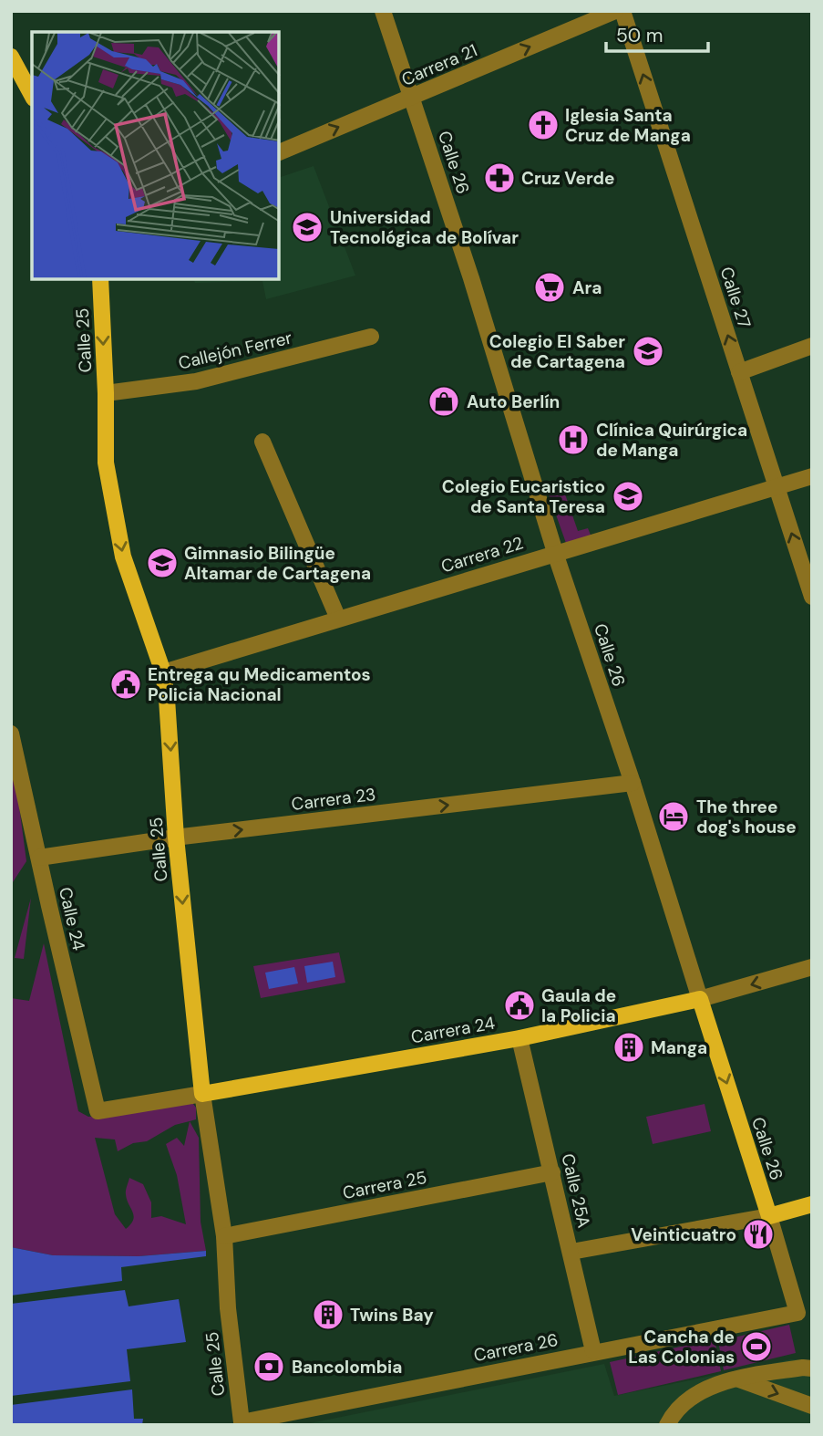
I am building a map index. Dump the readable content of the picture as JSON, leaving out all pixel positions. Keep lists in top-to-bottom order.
{
  "streets": {
    "main road": ["Calle 26", "Calle 25", "Carrera 24"],
    "street": [
      "Carrera 21",
      "Calle 27",
      "Callejón Ferrer",
      "Carrera 22",
      "Carrera 23",
      "Calle 24",
      "Carrera 25",
      "Calle 25A",
      "Carrera 26"
    ]
  },
  "crossings": [
    ["Carrera 21", "Calle 26"],
    ["Calle 26", "Carrera 22"],
    ["Calle 26", "Carrera 23"],
    ["Calle 26", "Carrera 24"],
    ["Calle 26", "Carrera 26"],
    ["Calle 27", "Carrera 22"],
    ["Calle 25", "Callejón Ferrer"],
    ["Calle 25", "Carrera 22"],
    ["Calle 25", "Carrera 23"],
    ["Calle 25", "Carrera 24"],
    ["Calle 25", "Carrera 25"],
    ["Calle 25", "Carrera 26"],
    ["Carrera 23", "Calle 24"],
    ["Calle 24", "Carrera 24"],
    ["Carrera 24", "Calle 25A"],
    ["Carrera 25", "Calle 25A"],
    ["Calle 25A", "Carrera 26"]
  ],
  "one_way": [
    "Carrera 21",
    "Calle 27",
    "Calle 25",
    "Carrera 23"
  ],
  "places": {
    "church": ["Iglesia Santa Cruz de Manga"],
    "pharmacy": ["Cruz Verde"],
    "school or university": [
      "Universidad Tecnológica de Bolívar",
      "Colegio El Saber de Cartagena",
      "Colegio Eucaristico de Santa Teresa",
      "Gimnasio Bilingüe Altamar de Cartagena"
    ],
    "supermarket": ["Ara"],
    "shop": ["Auto Berlín"],
    "hospital": ["Clínica Quirúrgica de Manga"],
    "public building": ["Entrega qu Medicamentos Policia Nacional", "Gaula de la Policia"],
    "hotel": ["The three dog's house"],
    "building": ["Manga", "Twins Bay"],
    "restaurant": ["Veinticuatro"],
    "sports": ["Cancha de Las Colonias"],
    "bank": ["Bancolombia"]
  },
  "scale_bar": "50 m"
}
